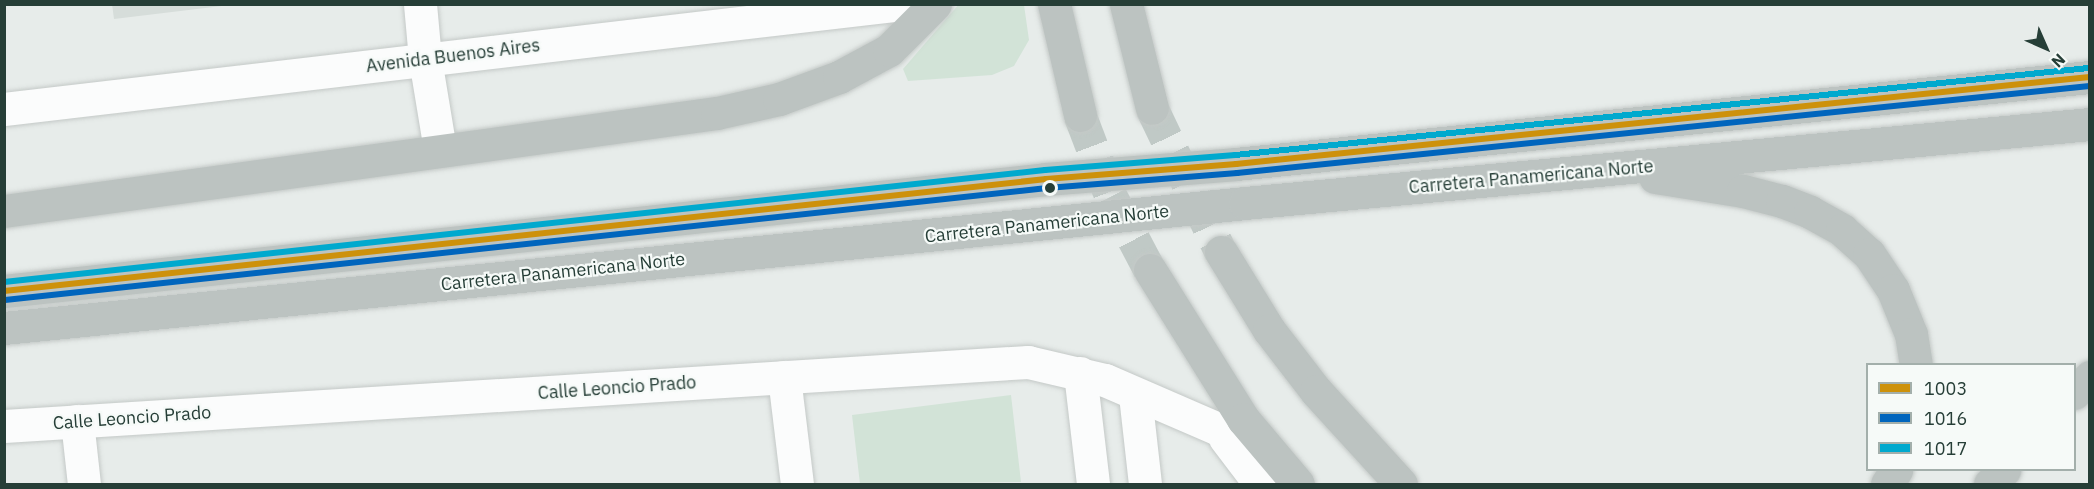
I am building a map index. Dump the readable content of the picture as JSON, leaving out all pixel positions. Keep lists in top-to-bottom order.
{
  "streets": {
    "highway": ["Carretera Panamericana Norte"],
    "street": ["Avenida Buenos Aires", "Calle Leoncio Prado"]
  },
  "lines": ["transit line 1017", "transit line 1003", "transit line 1016"],
  "legend": ["1003", "1016", "1017"],
  "north": "bottom right"
}
